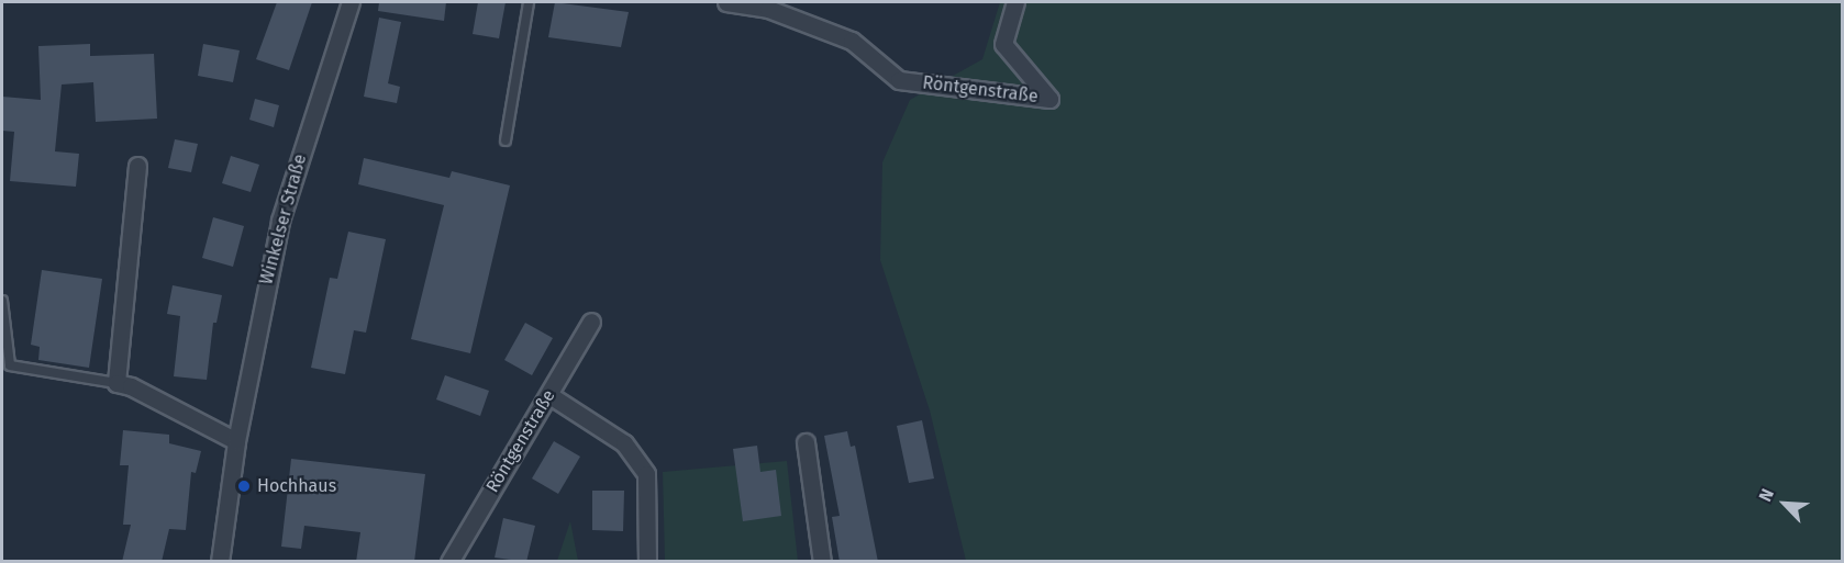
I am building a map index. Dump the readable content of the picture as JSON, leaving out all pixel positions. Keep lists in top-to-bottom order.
{
  "streets": {
    "street": ["Röntgenstraße", "Winkelser Straße"]
  },
  "places": ["Hochhaus"],
  "north": "top left"
}
